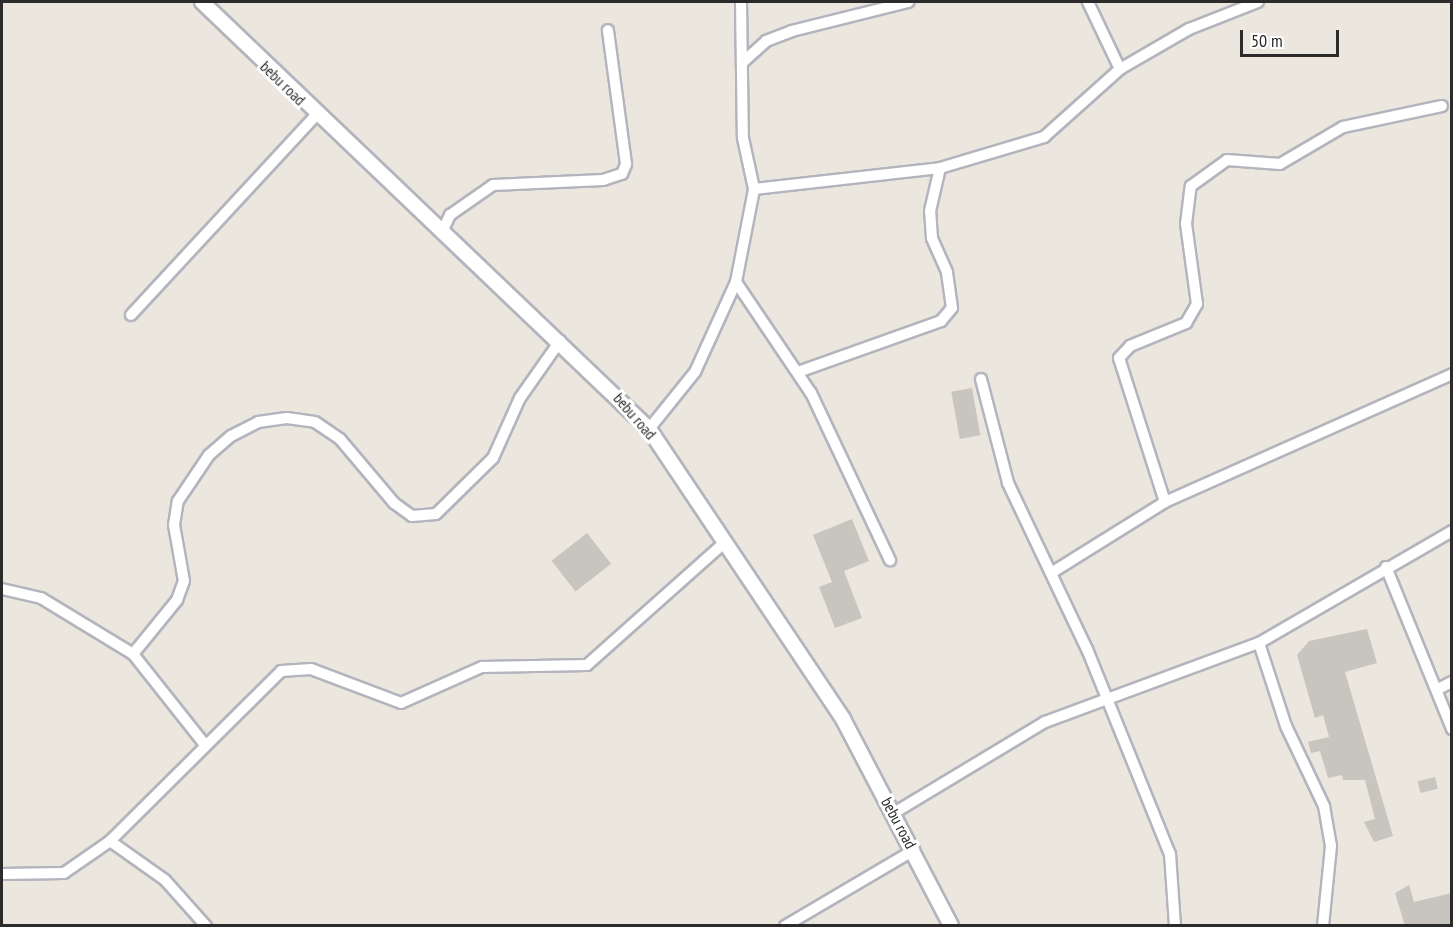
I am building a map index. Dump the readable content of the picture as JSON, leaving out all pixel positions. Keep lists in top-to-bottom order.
{
  "streets": {
    "street": ["bebu road"]
  },
  "scale_bar": "50 m"
}
